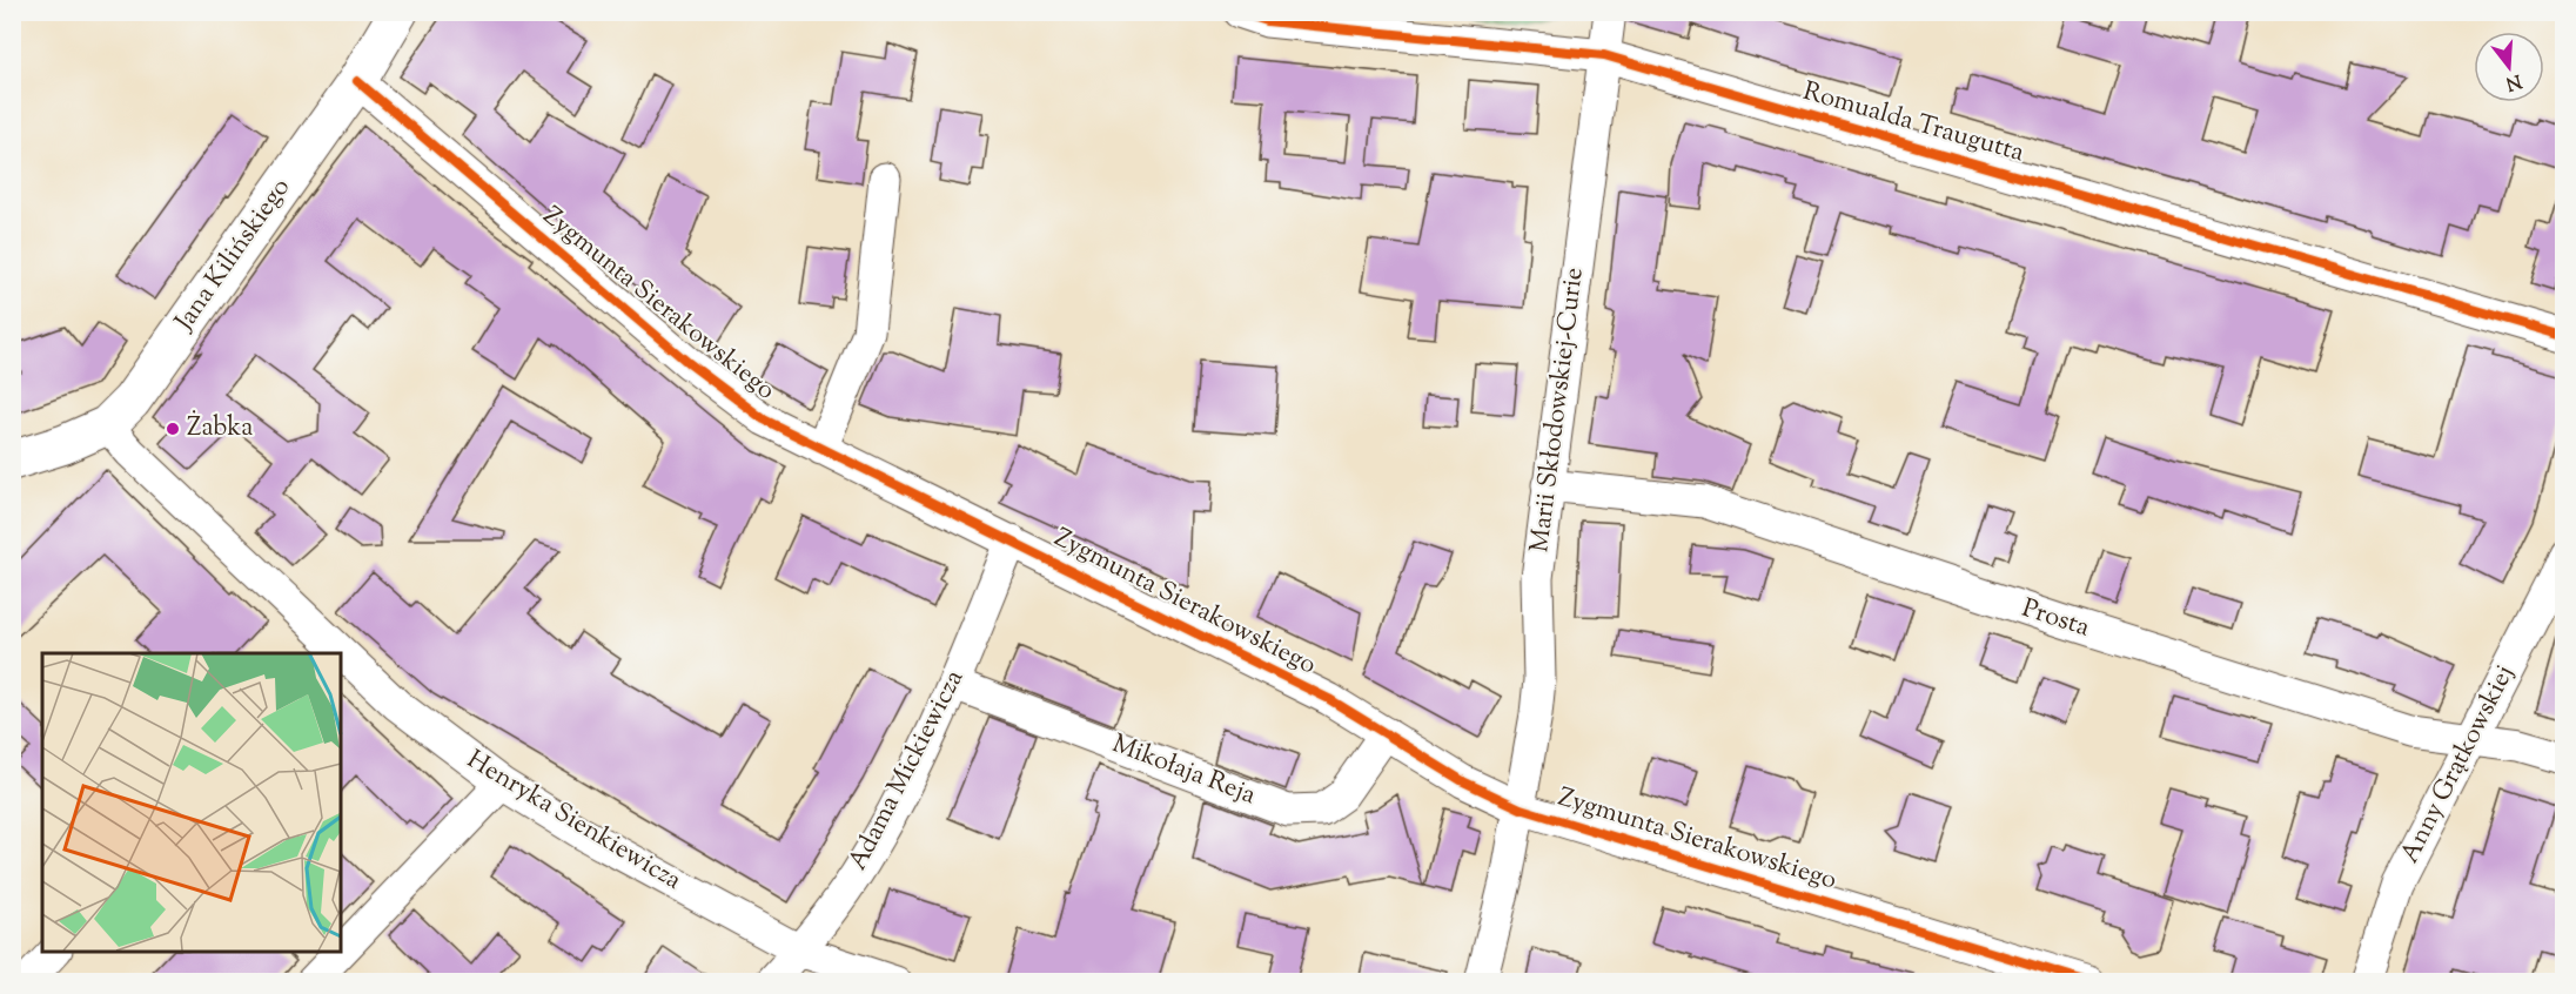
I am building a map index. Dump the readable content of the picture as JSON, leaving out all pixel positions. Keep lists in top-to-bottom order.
{
  "streets": {
    "street": [
      "Romualda Traugutta",
      "Jana Kilińskiego",
      "Zygmunta Sierakowskiego",
      "Marii Skłodowskiej-Curie",
      "Prosta",
      "Anny Grątkowskiej",
      "Adama Mickiewicza",
      "Mikołaja Reja",
      "Henryka Sienkiewicza"
    ]
  },
  "crossings": [
    ["Romualda Traugutta", "Marii Skłodowskiej-Curie"],
    ["Jana Kilińskiego", "Zygmunta Sierakowskiego"],
    ["Jana Kilińskiego", "Henryka Sienkiewicza"],
    ["Zygmunta Sierakowskiego", "Marii Skłodowskiej-Curie"],
    ["Zygmunta Sierakowskiego", "Adama Mickiewicza"],
    ["Zygmunta Sierakowskiego", "Mikołaja Reja"],
    ["Marii Skłodowskiej-Curie", "Prosta"],
    ["Prosta", "Anny Grątkowskiej"],
    ["Adama Mickiewicza", "Mikołaja Reja"],
    ["Adama Mickiewicza", "Henryka Sienkiewicza"]
  ],
  "places": ["Żabka"],
  "north": "bottom"
}
